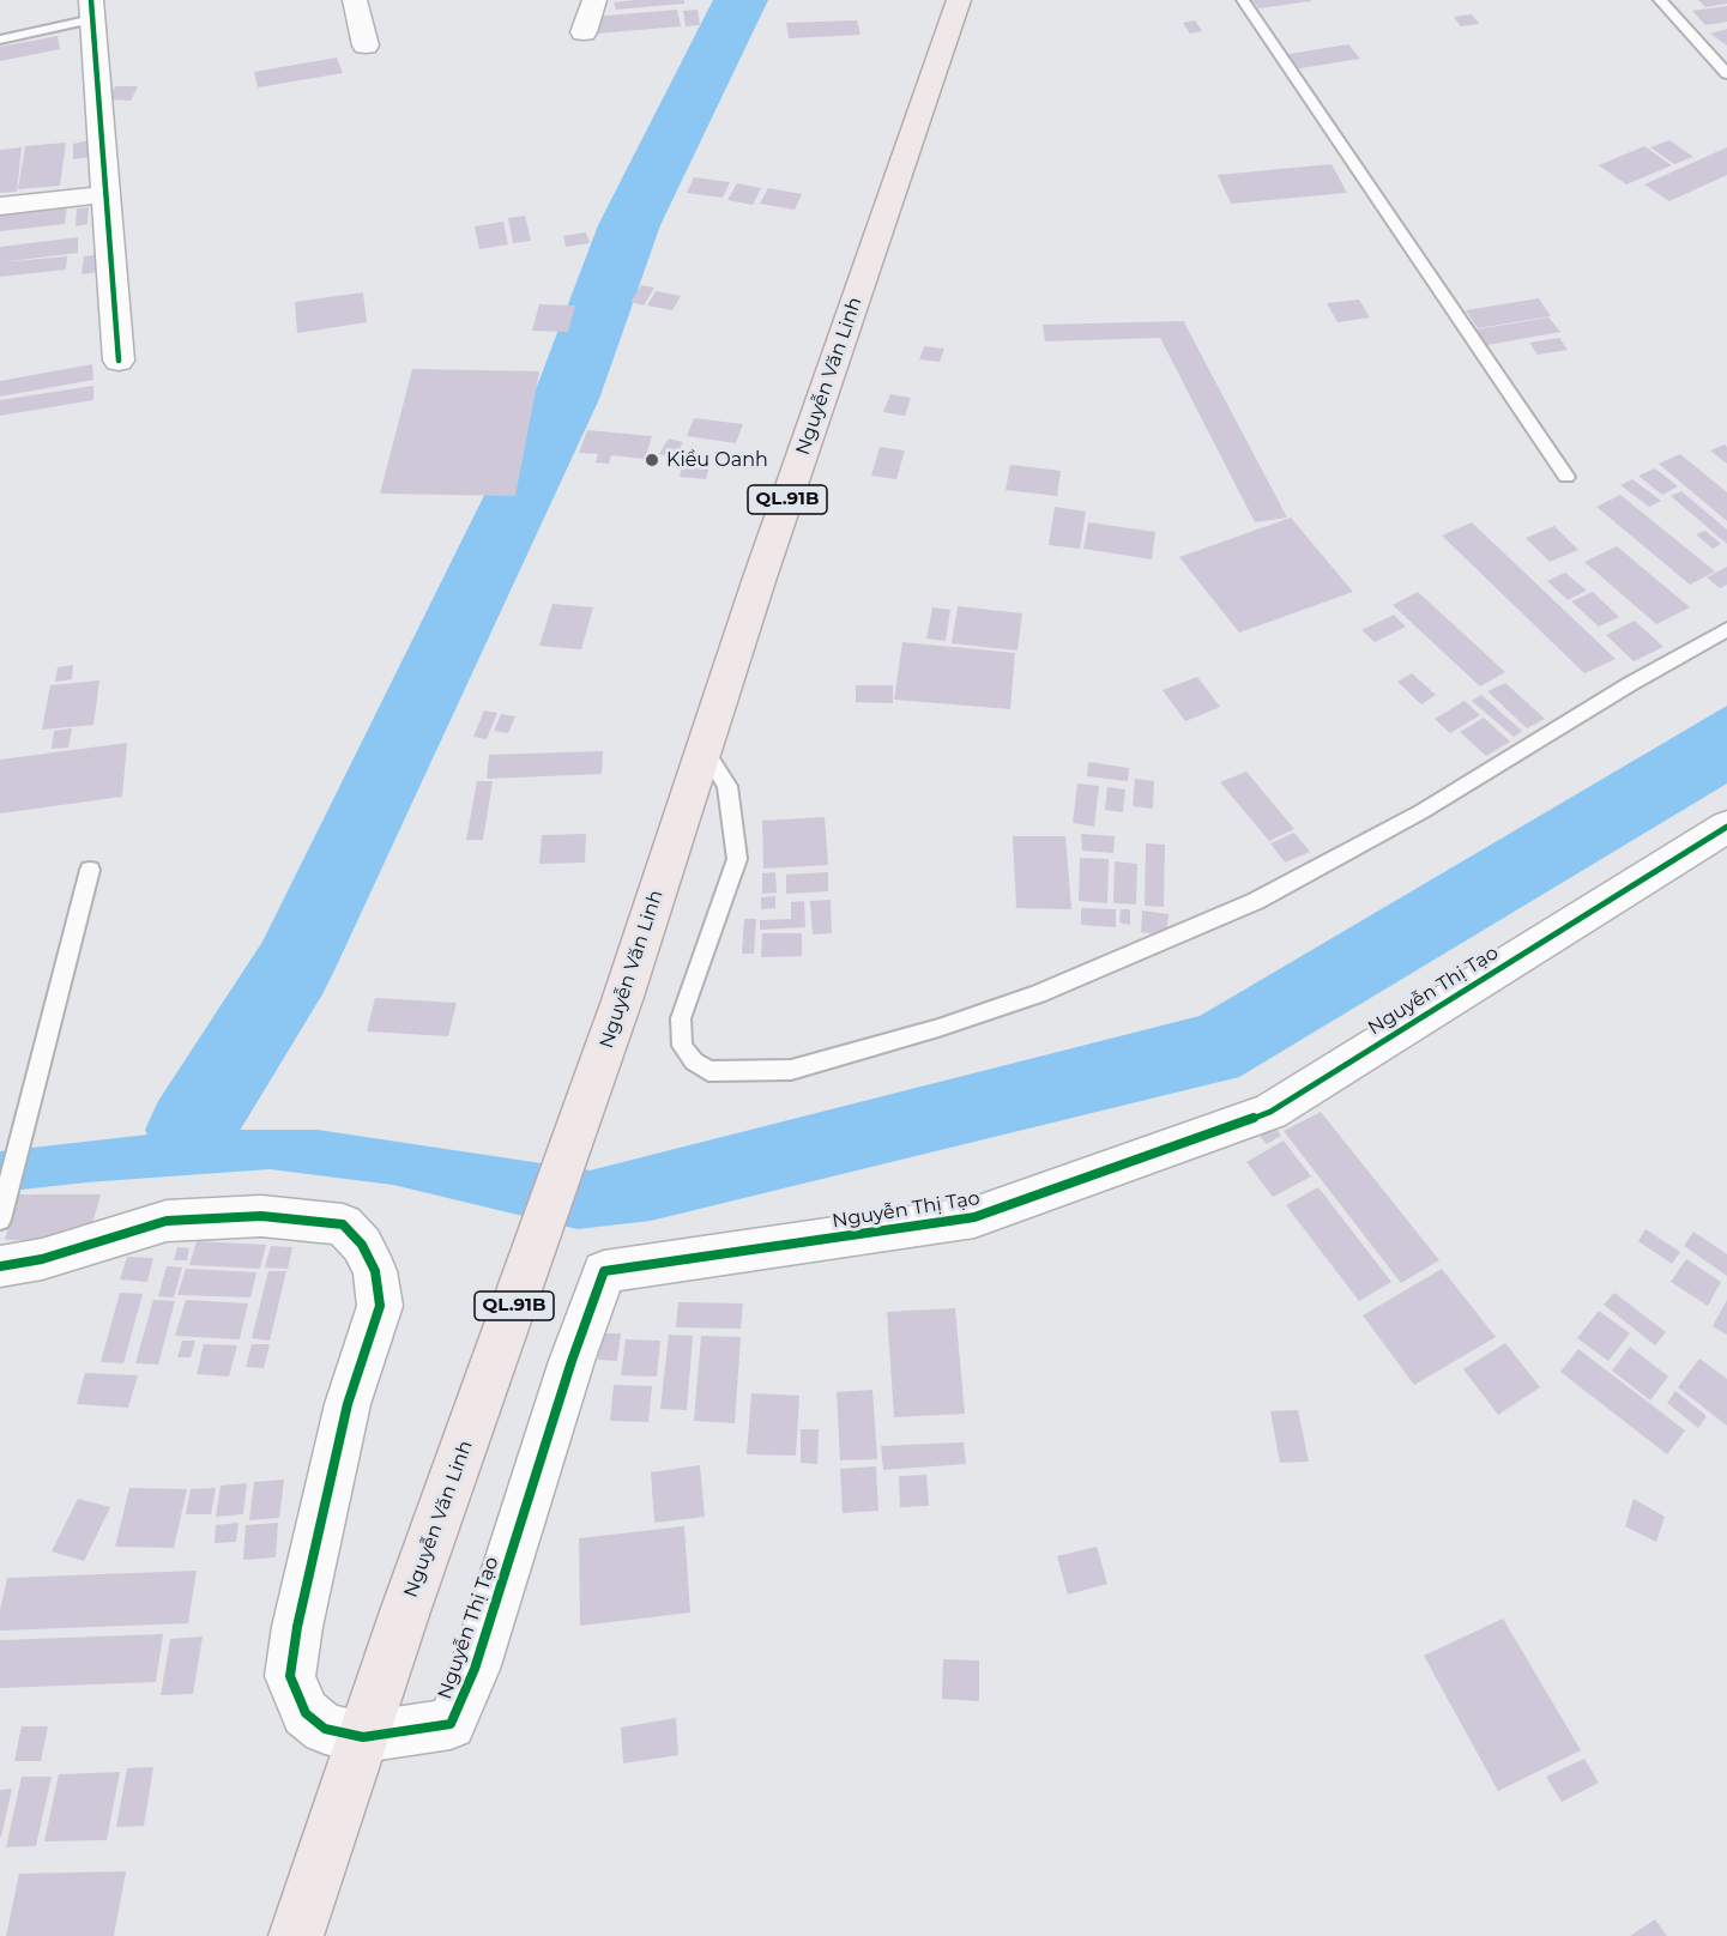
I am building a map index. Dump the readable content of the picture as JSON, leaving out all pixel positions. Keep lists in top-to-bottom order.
{
  "streets": {
    "highway": ["Nguyễn Văn Linh", "QL.91B"],
    "street": ["Nguyễn Thị Tạo"]
  },
  "crossings": [
    ["Nguyễn Văn Linh", "Nguyễn Thị Tạo"]
  ],
  "places": ["Kiều Oanh"]
}
